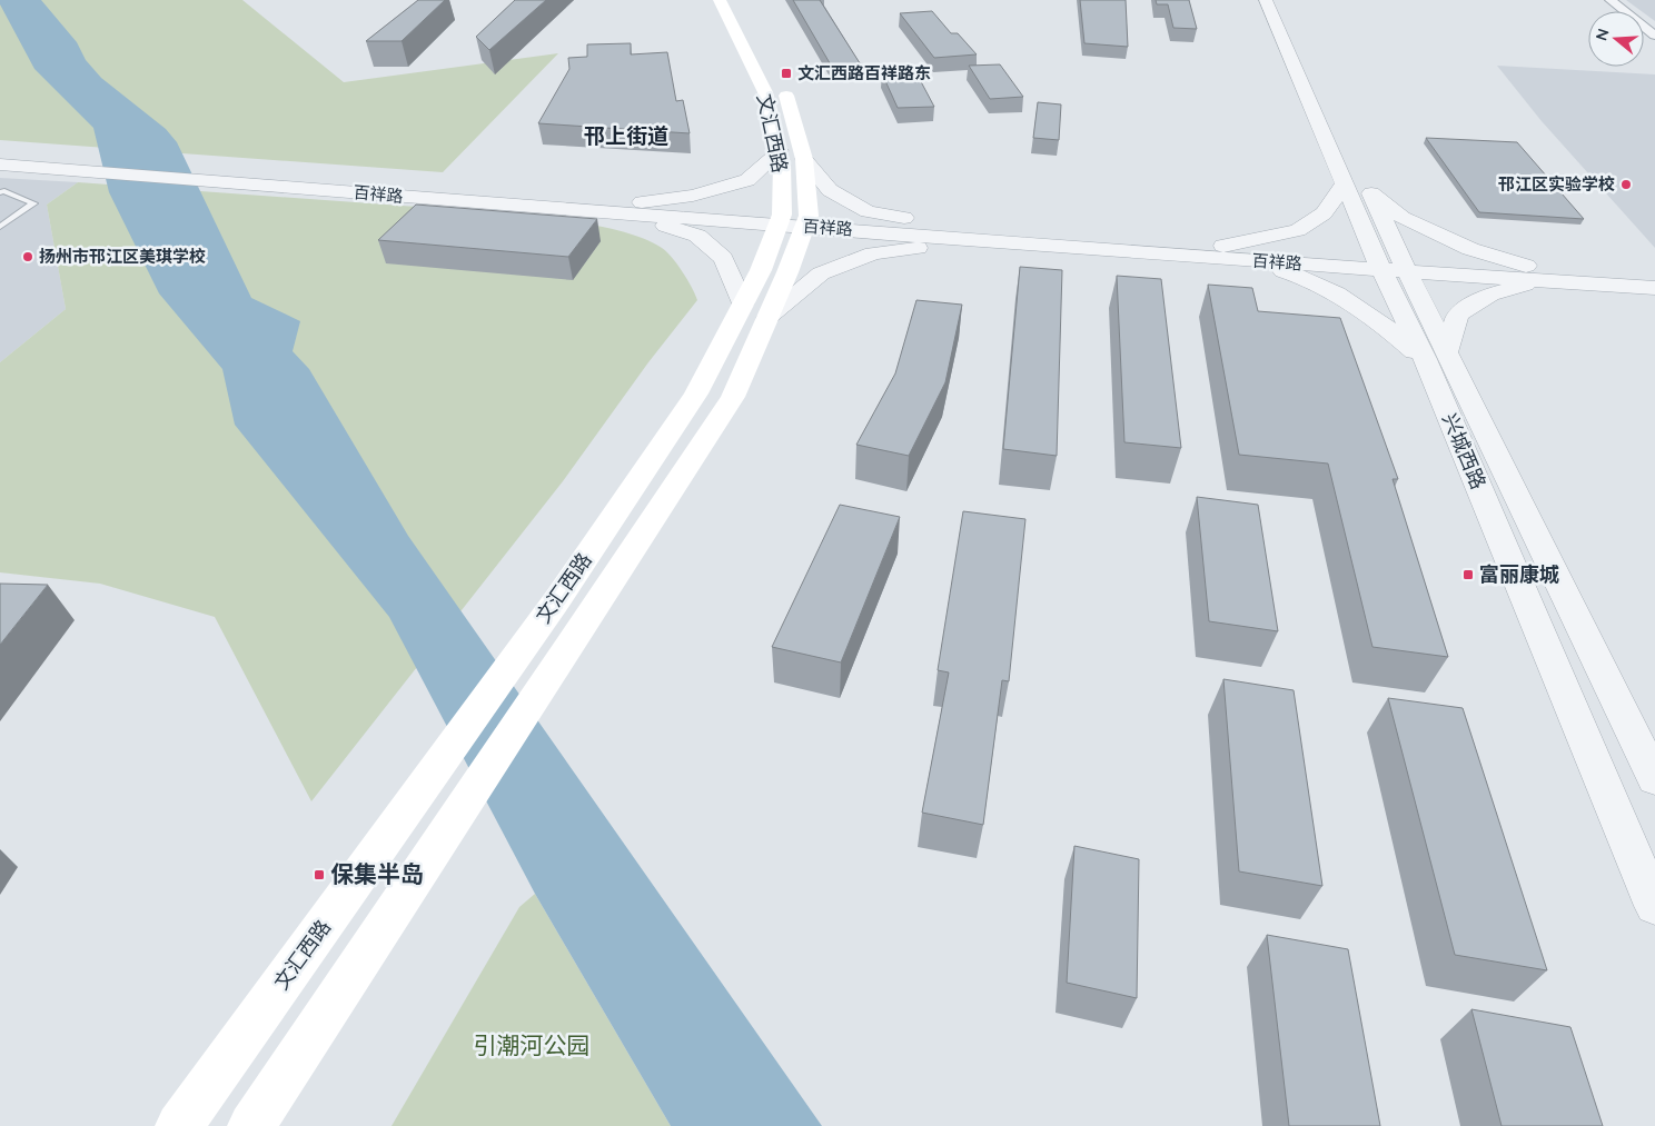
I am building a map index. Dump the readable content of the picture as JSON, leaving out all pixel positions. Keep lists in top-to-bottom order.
{
  "streets": {
    "main road": ["文汇西路"],
    "street": ["百祥路", "兴城西路"]
  },
  "crossings": [
    ["文汇西路", "百祥路"],
    ["百祥路", "兴城西路"]
  ],
  "districts": ["邗上街道"],
  "parks": ["引潮河公园"],
  "places": {
    "transit": ["文汇西路百祥路东", "富丽康城", "保集半岛"],
    "other": ["邗江区实验学校", "扬州市邗江区美琪学校"]
  },
  "north": "left"
}
